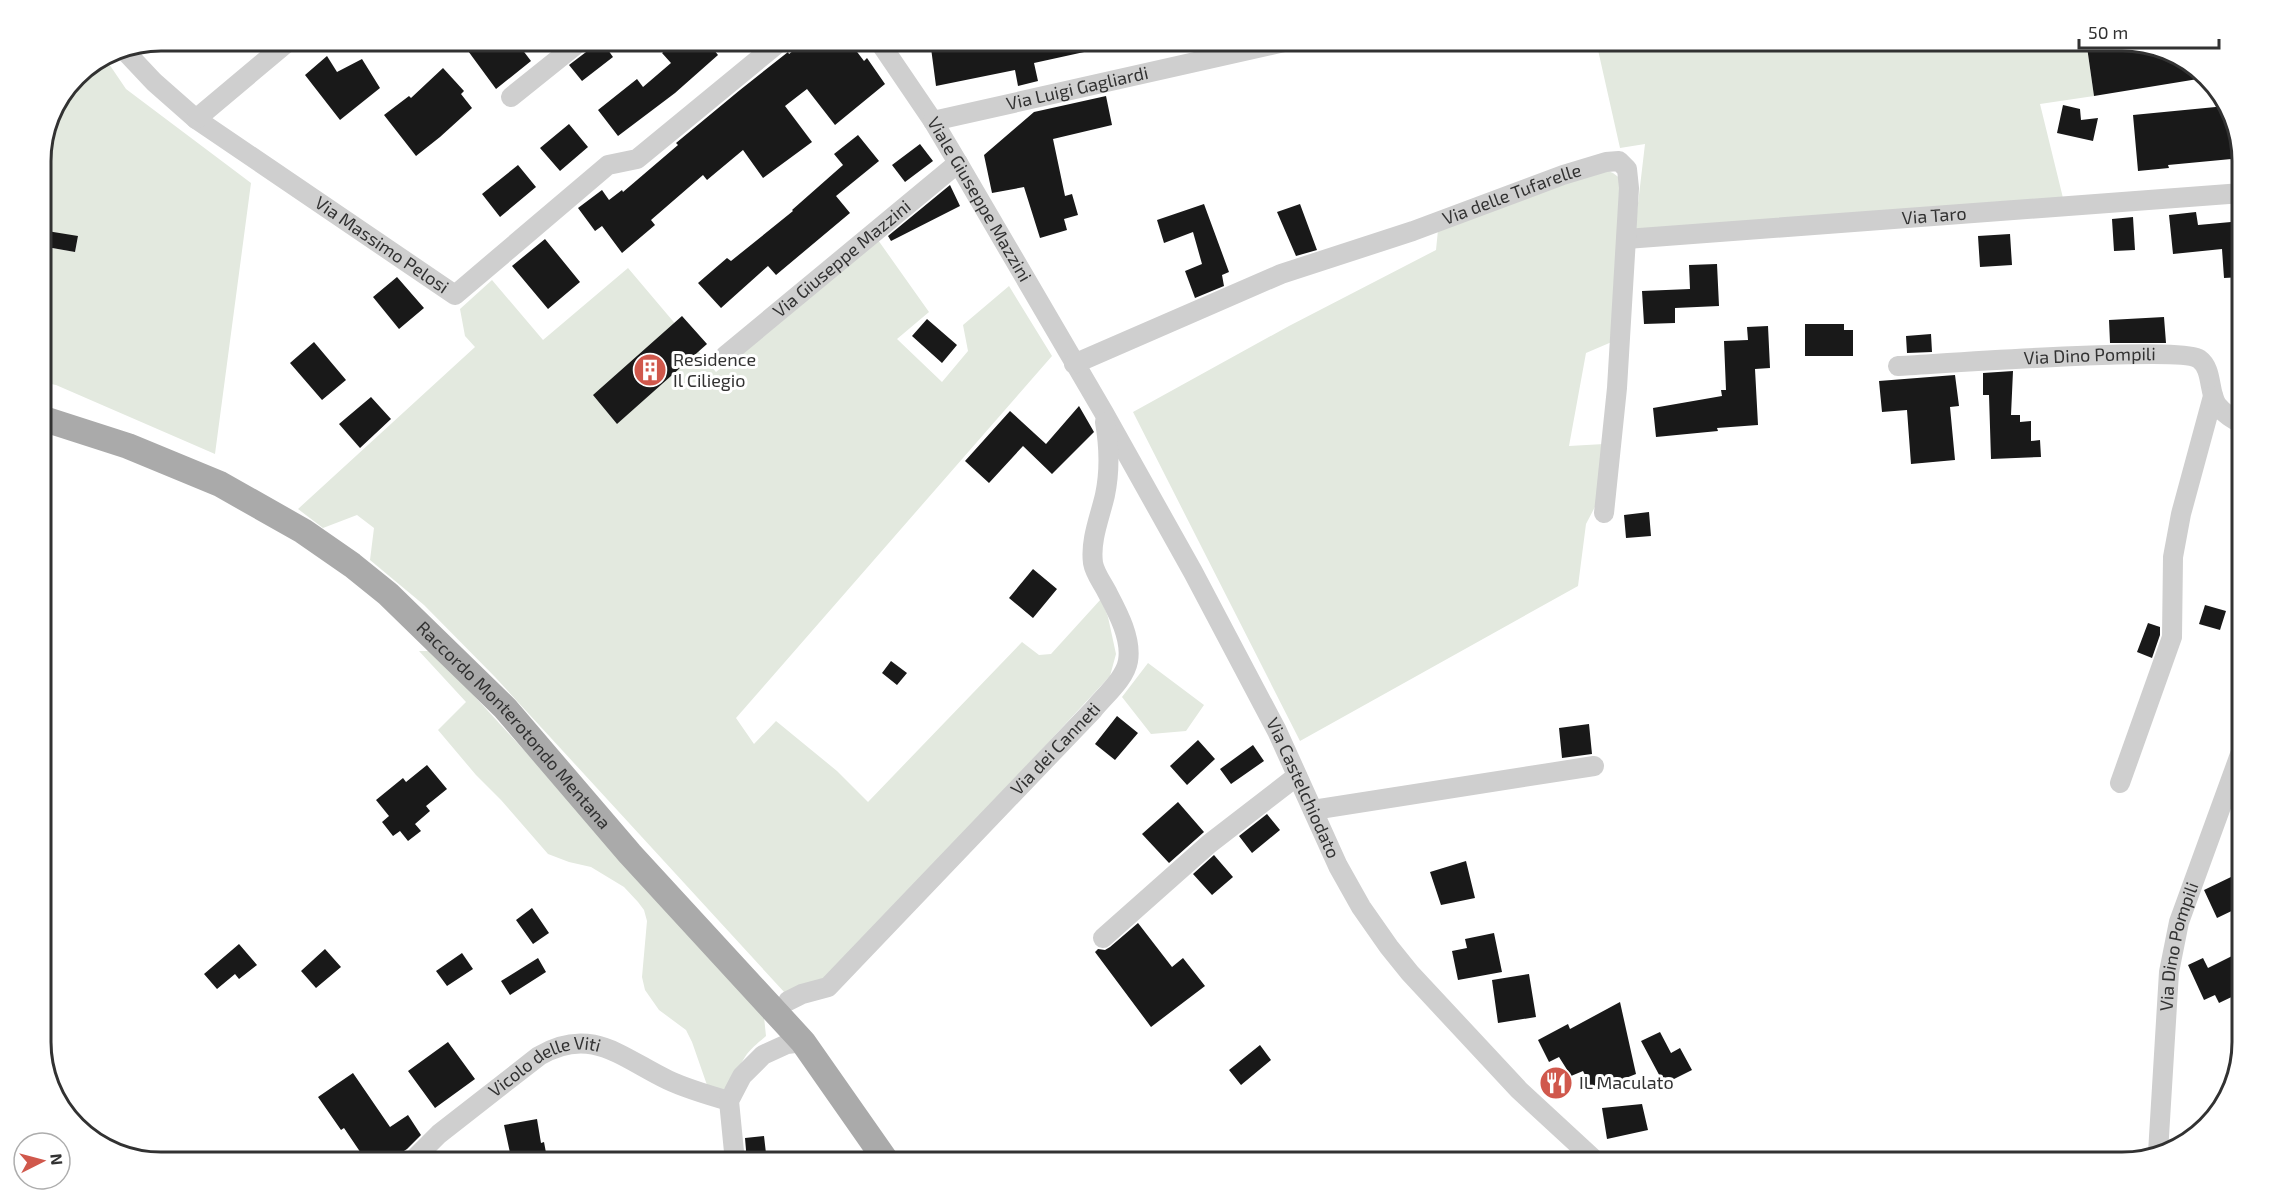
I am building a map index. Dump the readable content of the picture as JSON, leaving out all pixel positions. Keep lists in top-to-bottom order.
{
  "streets": {
    "main road": ["Raccordo Monterotondo Mentana"],
    "street": [
      "Via Luigi Gagliardi",
      "Via delle Tufarelle",
      "Viale Giuseppe Mazzini",
      "Via Taro",
      "Via Massimo Pelosi",
      "Via Giuseppe Mazzini",
      "Via Dino Pompili",
      "Via dei Canneti",
      "Via Castelchiodato",
      "Vicolo delle Viti"
    ]
  },
  "crossings": [
    ["Via Luigi Gagliardi", "Viale Giuseppe Mazzini"],
    ["Via delle Tufarelle", "Viale Giuseppe Mazzini"],
    ["Via delle Tufarelle", "Via Taro"],
    ["Via delle Tufarelle", "Via Castelchiodato"],
    ["Viale Giuseppe Mazzini", "Via Giuseppe Mazzini"],
    ["Viale Giuseppe Mazzini", "Via Castelchiodato"],
    ["Via dei Canneti", "Via Castelchiodato"]
  ],
  "places": {
    "building": ["Residence Il Ciliegio"],
    "restaurant": ["IL Maculato"]
  },
  "scale_bar": "50 m",
  "north": "right"
}
